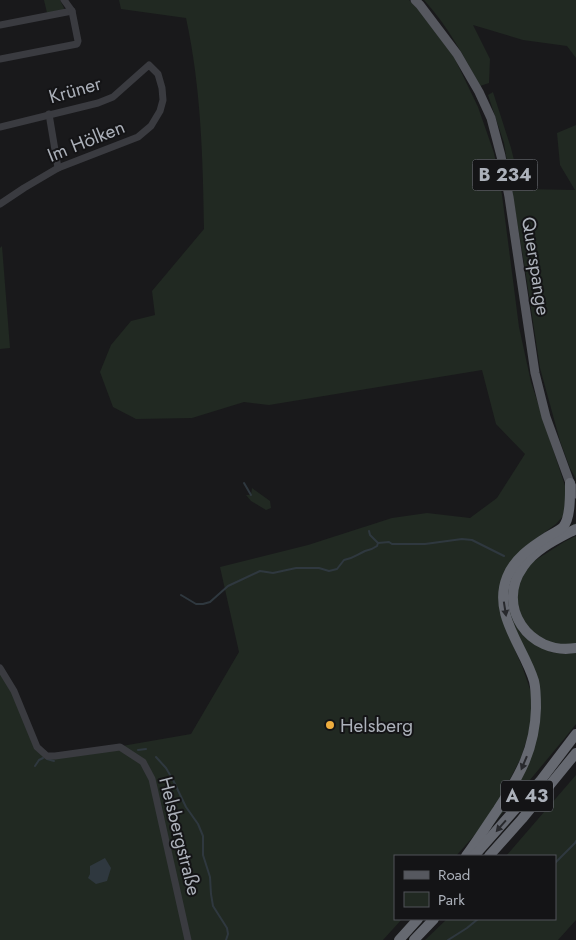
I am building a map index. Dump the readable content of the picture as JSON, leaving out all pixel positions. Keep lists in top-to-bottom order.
{
  "streets": {
    "highway": ["A 43"],
    "main road": ["B 234", "Querspange"],
    "street": ["Krüner", "Im Hölken", "Helsbergstraße"]
  },
  "crossings": [
    ["Krüner", "Im Hölken"]
  ],
  "places": ["Helsberg"],
  "legend": ["Road", "Park"]
}
